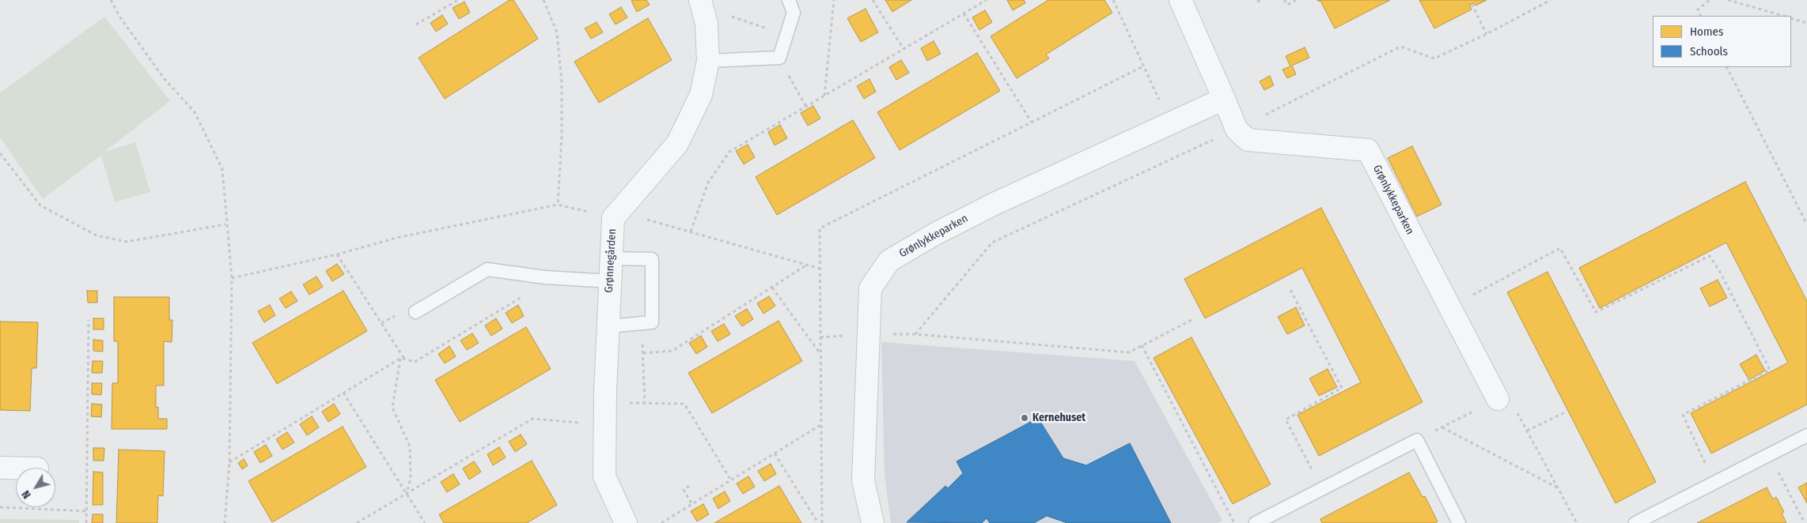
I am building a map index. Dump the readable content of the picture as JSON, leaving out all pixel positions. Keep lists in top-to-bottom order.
{
  "streets": {
    "street": ["Grønlykkeparken", "Grønnegården"]
  },
  "places": ["Kernehuset"],
  "legend": ["Homes", "Schools"],
  "north": "bottom left"
}
